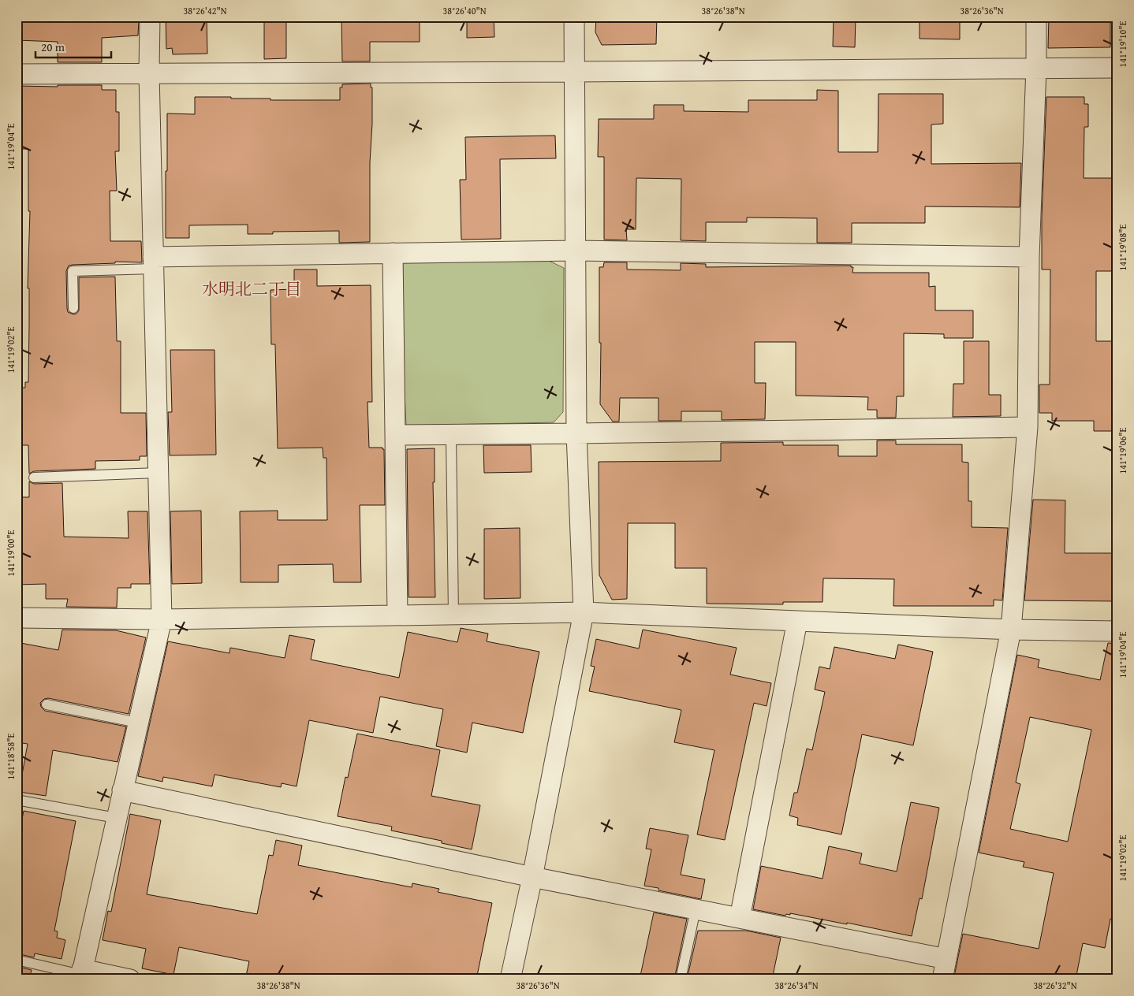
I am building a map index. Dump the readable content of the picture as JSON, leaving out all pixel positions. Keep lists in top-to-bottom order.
{
  "districts": ["水明北二丁目"],
  "scale_bar": "20 m",
  "coordinates": [
    "38°26'42\"N",
    "38°26'40\"N",
    "38°26'38\"N",
    "38°26'36\"N",
    "141°19'10\"E",
    "141°19'04\"E",
    "141°19'08\"E",
    "141°19'02\"E",
    "141°19'06\"E",
    "141°19'00\"E",
    "141°18'58\"E",
    "38°26'34\"N",
    "38°26'32\"N"
  ]
}
